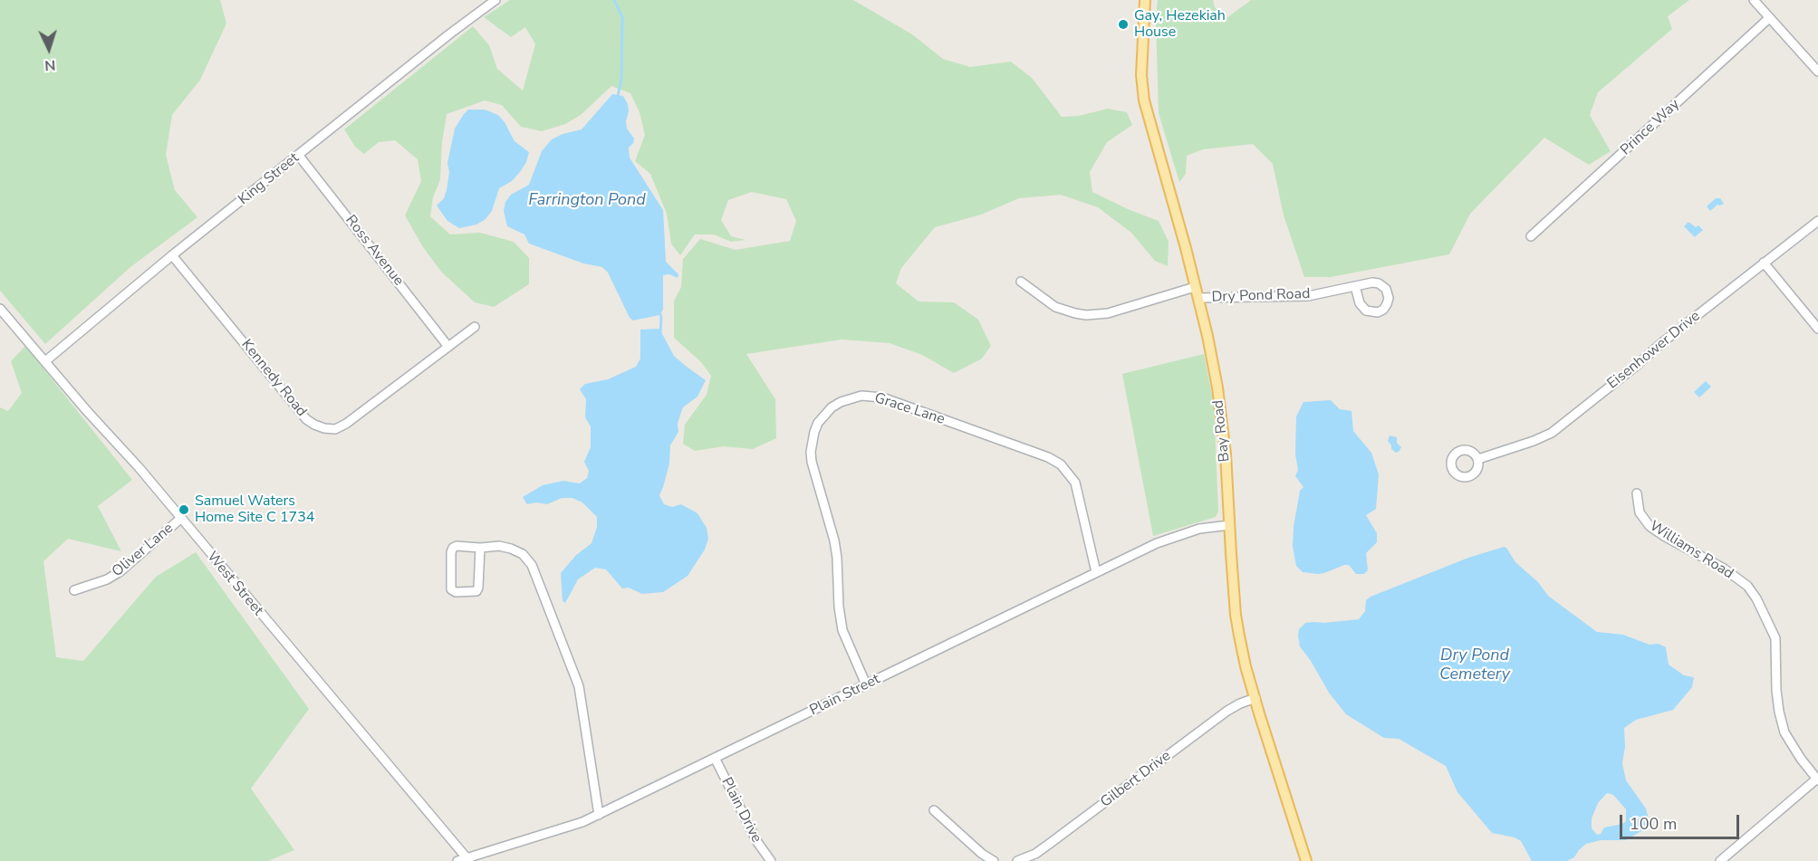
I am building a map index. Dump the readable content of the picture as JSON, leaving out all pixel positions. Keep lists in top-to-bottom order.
{
  "streets": {
    "main road": ["Bay Road"],
    "street": [
      "Prince Way",
      "King Street",
      "Ross Avenue",
      "Dry Pond Road",
      "Eisenhower Drive",
      "Kennedy Road",
      "Grace Lane",
      "Oliver Lane",
      "Williams Road",
      "West Street",
      "Plain Street",
      "Gilbert Drive",
      "Plain Drive"
    ]
  },
  "crossings": [
    ["King Street", "Ross Avenue"],
    ["King Street", "Kennedy Road"],
    ["King Street", "West Street"],
    ["Ross Avenue", "Kennedy Road"],
    ["Dry Pond Road", "Bay Road"],
    ["Grace Lane", "Plain Street"],
    ["Bay Road", "Plain Street"],
    ["Bay Road", "Gilbert Drive"],
    ["Oliver Lane", "West Street"],
    ["West Street", "Plain Street"],
    ["Plain Street", "Plain Drive"]
  ],
  "water": ["Farrington Pond", "Dry Pond Cemetery"],
  "places": ["Gay, Hezekiah House", "Samuel Waters Home Site C 1734"],
  "scale_bar": "100 m",
  "north": "bottom"
}
